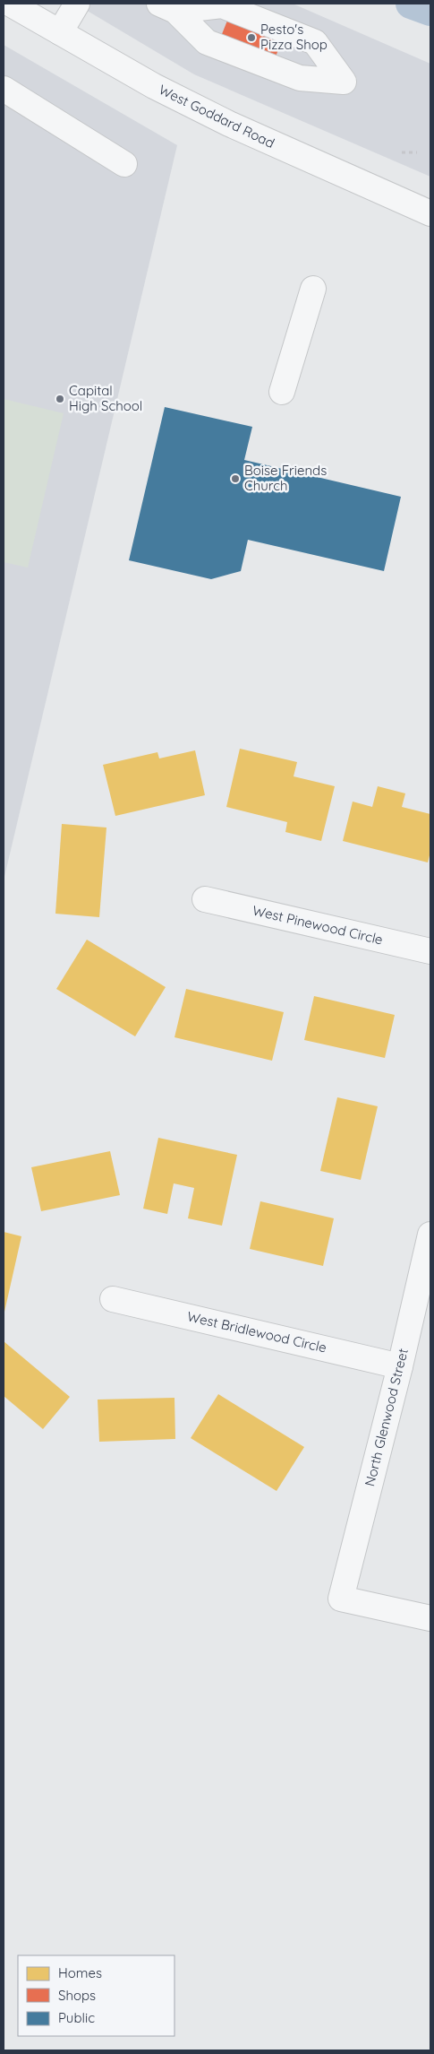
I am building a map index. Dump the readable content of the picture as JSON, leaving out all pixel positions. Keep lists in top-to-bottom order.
{
  "streets": {
    "street": [
      "West Goddard Road",
      "West Pinewood Circle",
      "West Bridlewood Circle",
      "North Glenwood Street"
    ]
  },
  "crossings": [
    ["West Bridlewood Circle", "North Glenwood Street"]
  ],
  "places": ["Pesto's Pizza Shop", "Capital High School", "Boise Friends Church"],
  "legend": ["Homes", "Shops", "Public"]
}
